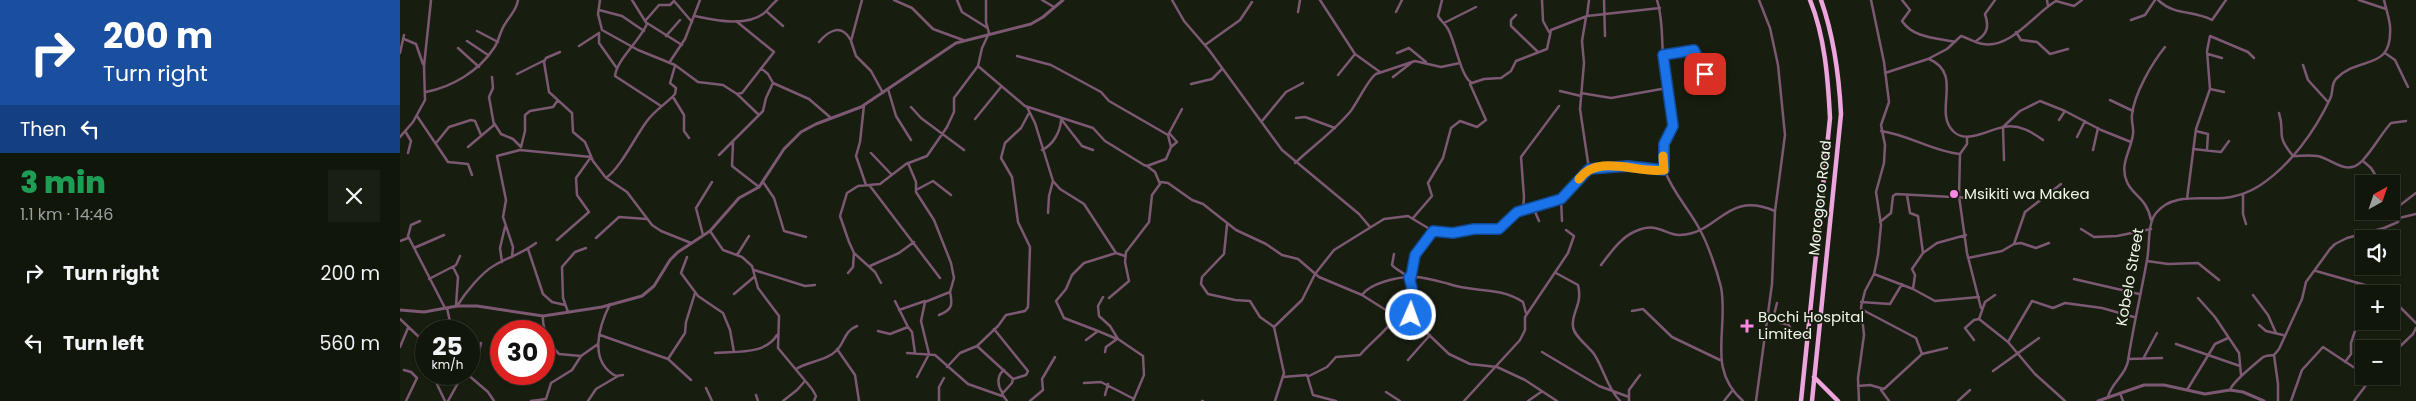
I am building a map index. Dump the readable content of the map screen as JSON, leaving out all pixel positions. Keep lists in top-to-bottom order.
{
  "streets": {
    "highway": ["Morogoro Road"],
    "street": ["Kobelo Street"]
  },
  "places": {
    "other": ["Msikiti wa Makea"],
    "health": ["Bochi Hospital Limited"]
  },
  "north": "top right",
  "page": {
    "turn": ["200 m", "Turn right"],
    "then": "Then",
    "heading": ["3 min", "1.1 km · 14:46"],
    "map_buttons": ["+", "−"],
    "list": [
      {
        "name": "Turn right",
        "value": "200 m"
      },
      {
        "name": "Turn left",
        "value": "560 m"
      }
    ],
    "speed": "25 km/h",
    "limit": "30"
  }
}
